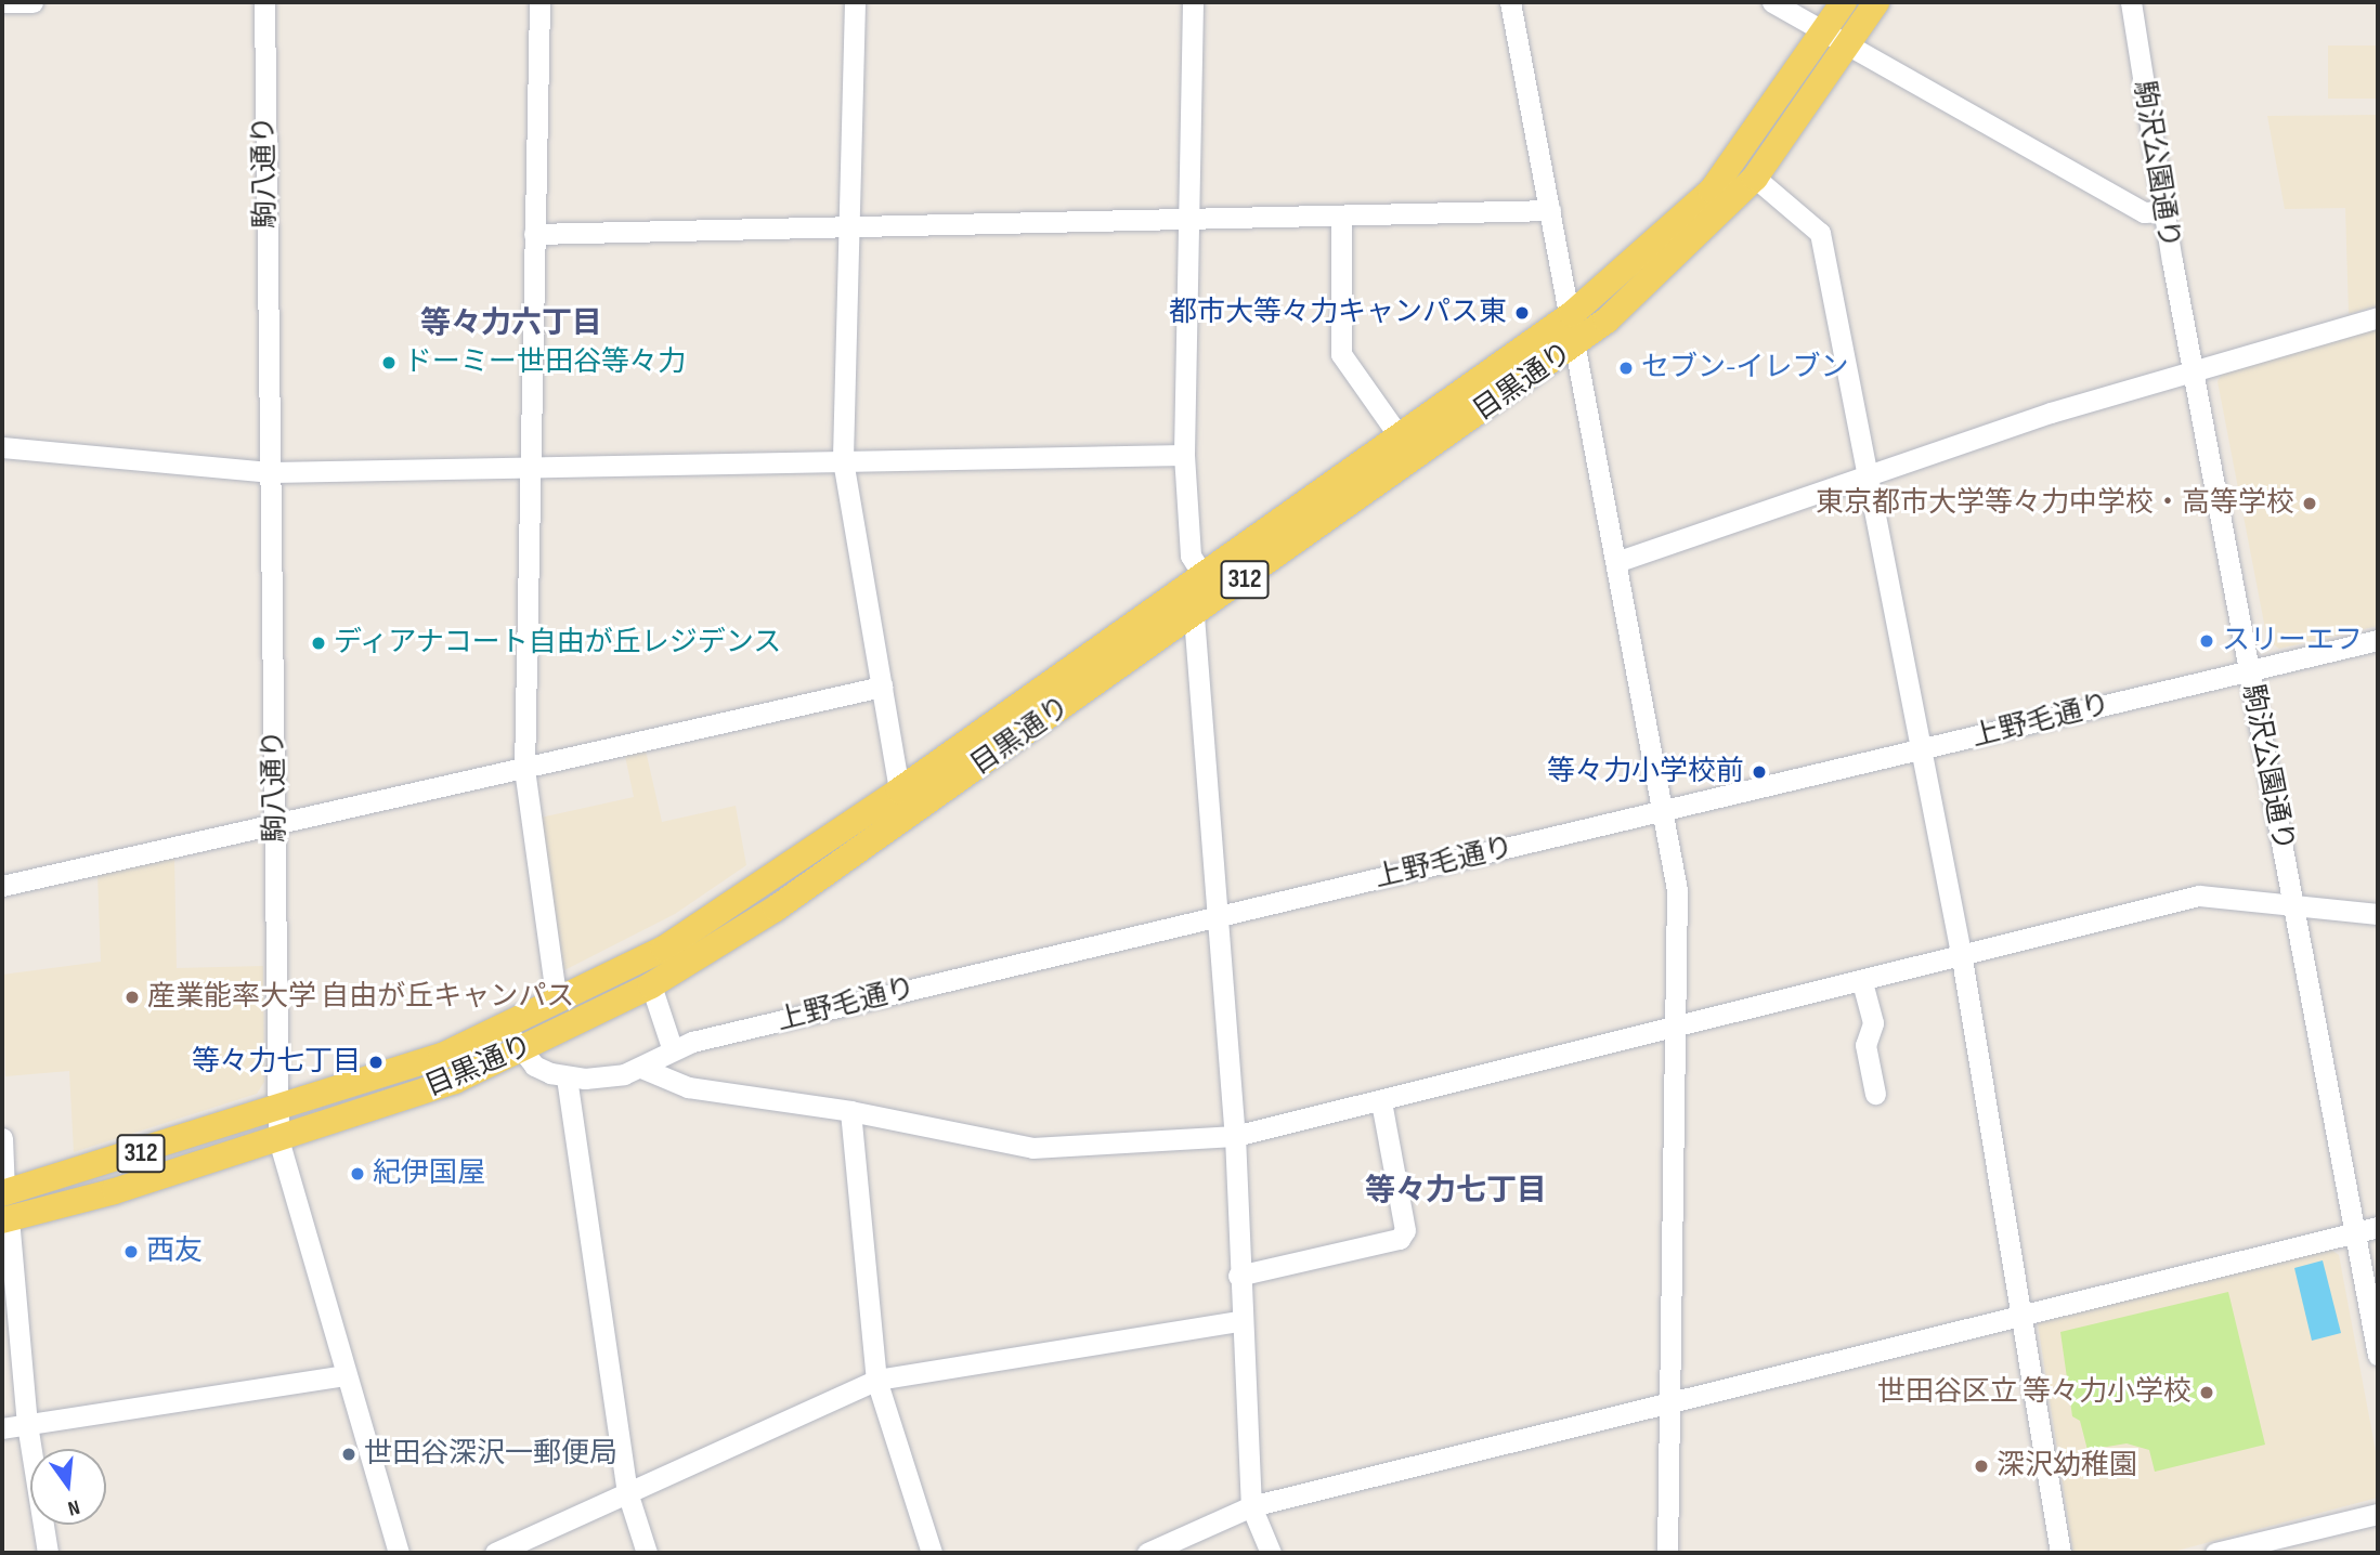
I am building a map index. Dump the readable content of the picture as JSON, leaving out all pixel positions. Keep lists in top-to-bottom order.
{
  "streets": {
    "main road": ["目黒通り", "312"],
    "street": ["駒沢公園通り", "駒八通り", "上野毛通り"]
  },
  "crossings": [
    ["駒沢公園通り", "上野毛通り"],
    ["駒八通り", "目黒通り"],
    ["目黒通り", "上野毛通り"]
  ],
  "districts": ["等々力六丁目", "等々力七丁目"],
  "places": [
    "都市大等々力キャンパス東",
    "ドーミー世田谷等々力",
    "セブン-イレブン",
    "東京都市大学等々力中学校・高等学校",
    "スリーエフ",
    "ディアナコート自由が丘レジデンス",
    "等々力小学校前",
    "産業能率大学 自由が丘キャンパス",
    "等々力七丁目",
    "紀伊国屋",
    "西友",
    "世田谷区立 等々力小学校",
    "世田谷深沢一郵便局",
    "深沢幼稚園"
  ],
  "north": "bottom"
}
